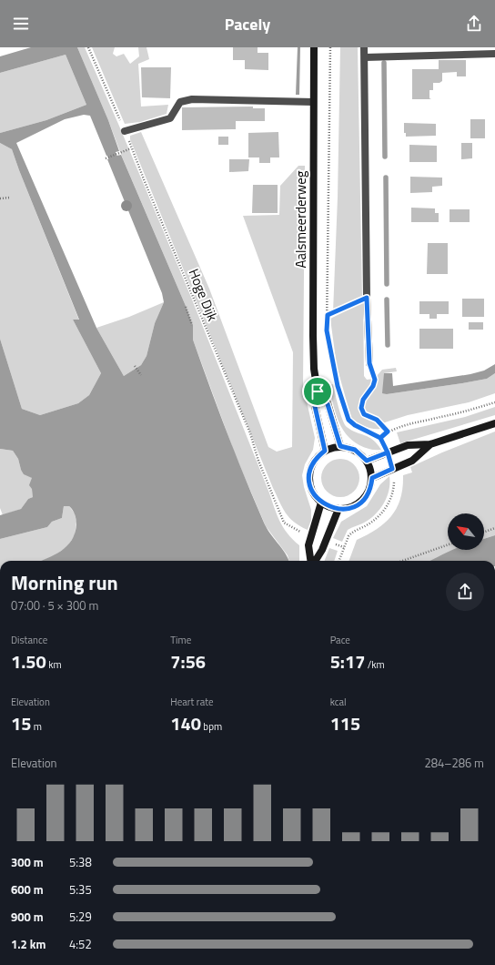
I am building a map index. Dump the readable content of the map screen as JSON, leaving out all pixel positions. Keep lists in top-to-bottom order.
{
  "streets": {
    "street": ["Aalsmeerderweg"],
    "path": ["Hoge Dijk"]
  },
  "north": "top left",
  "page": {
    "header": "Pacely",
    "heading": ["Morning run", "07:00 · 5 × 300 m"],
    "stats": [
      ["Distance", "1.50 km"],
      ["Time", "7:56"],
      ["Pace", "5:17 /km"],
      ["Elevation", "15 m"],
      ["Heart rate", "140 bpm"],
      ["kcal", "115"]
    ],
    "chart": ["Elevation", "284–286 m"],
    "list": [
      {
        "name": "300 m",
        "note": "5:38"
      },
      {
        "name": "600 m",
        "note": "5:35"
      },
      {
        "name": "900 m",
        "note": "5:29"
      },
      {
        "name": "1.2 km",
        "note": "4:52"
      }
    ]
  }
}
